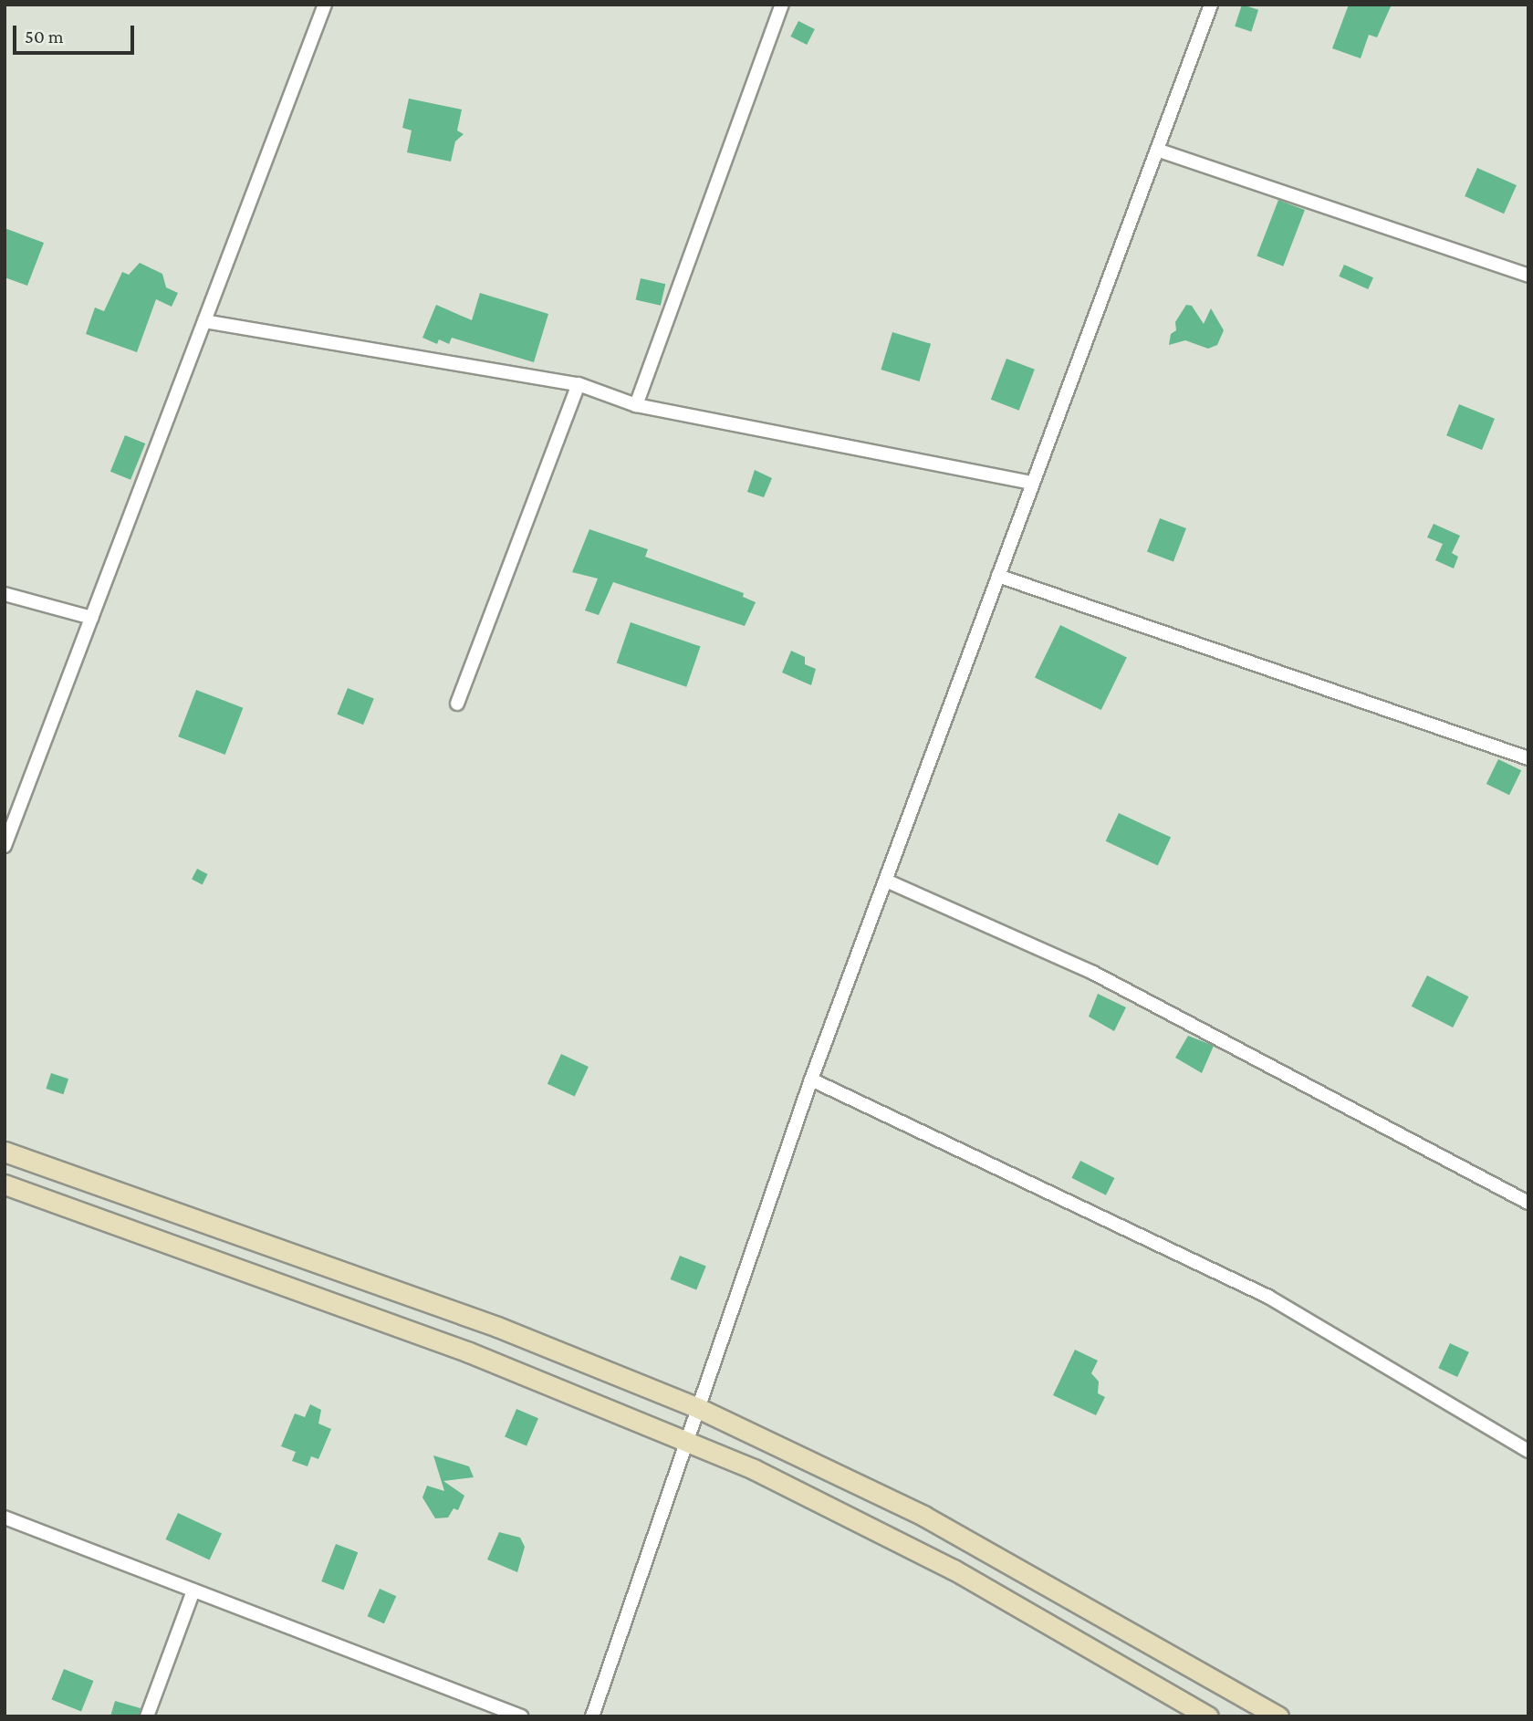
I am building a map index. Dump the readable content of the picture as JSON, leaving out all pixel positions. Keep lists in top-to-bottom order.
{
  "scale_bar": "50 m"
}
